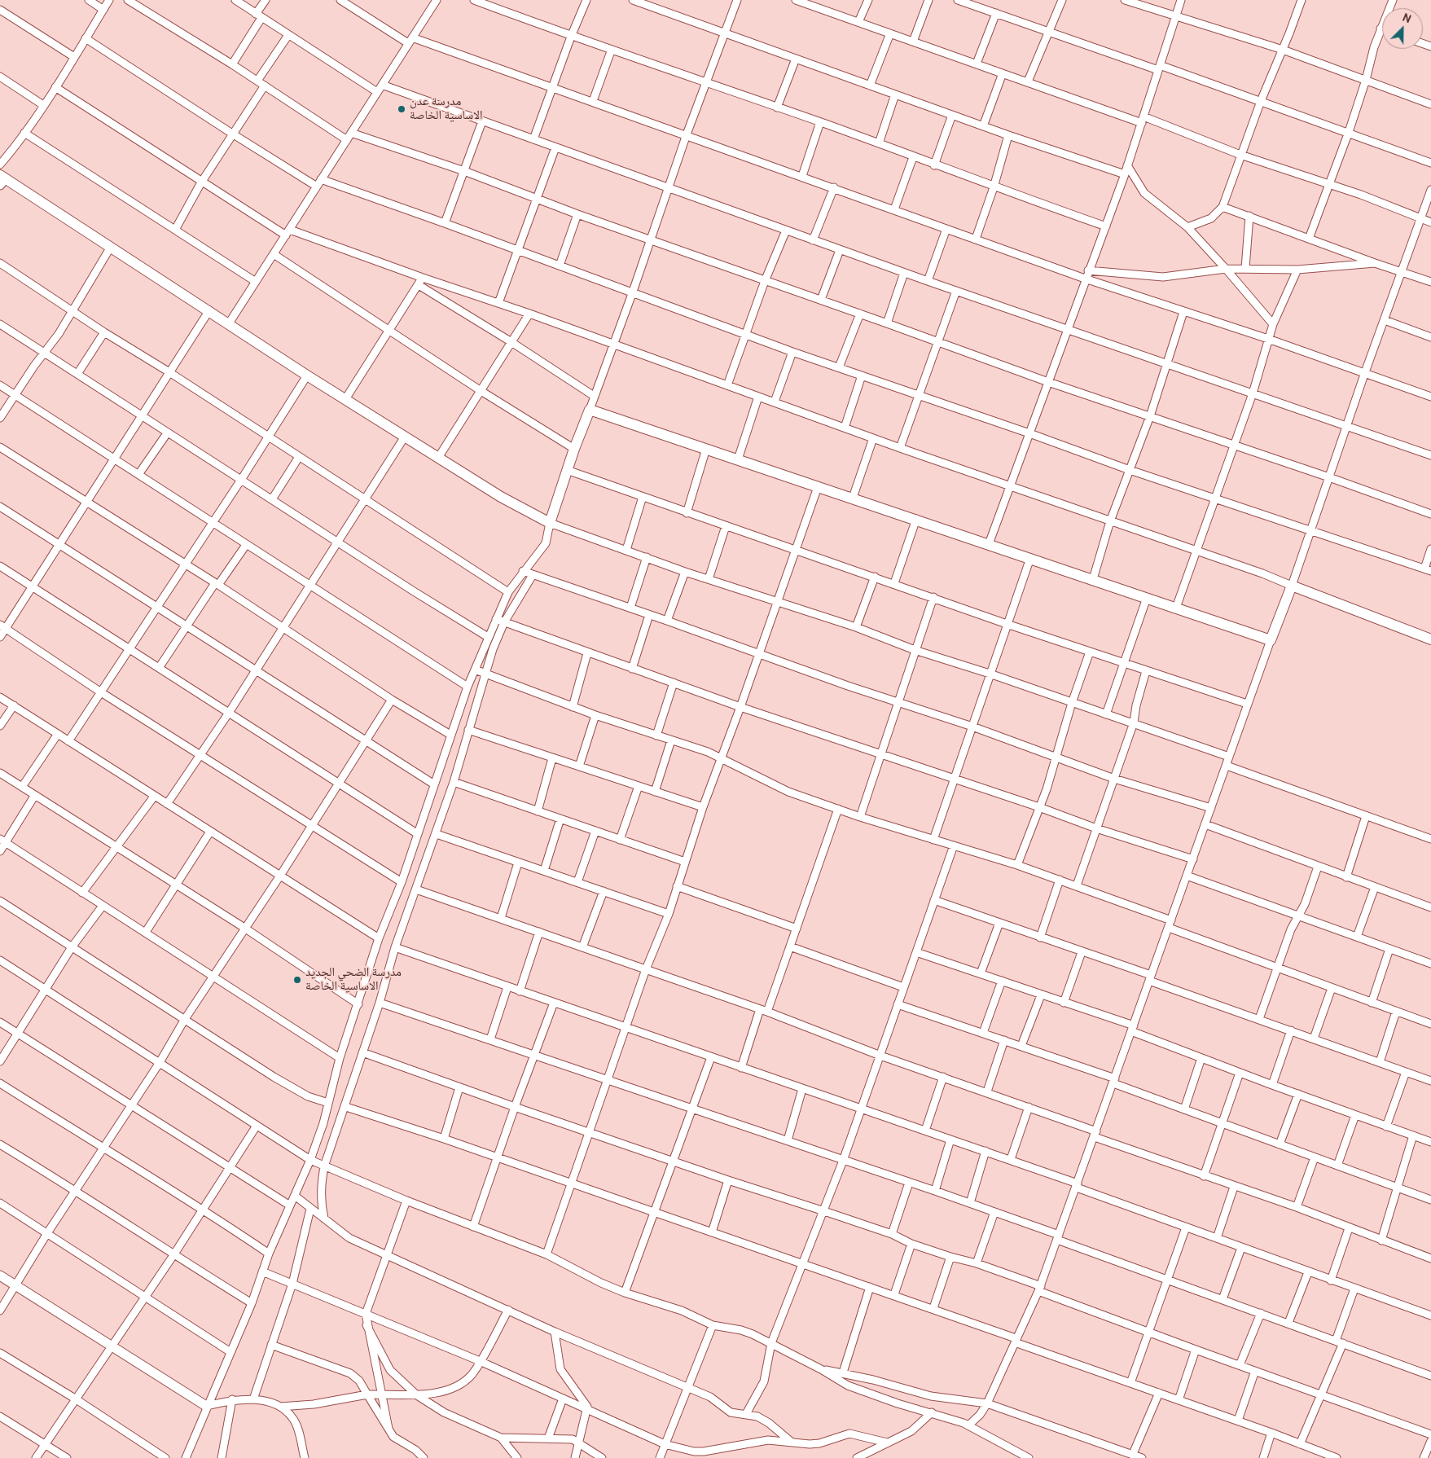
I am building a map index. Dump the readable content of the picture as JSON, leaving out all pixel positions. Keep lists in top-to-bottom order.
{
  "places": ["مدرسة عدن الاساسية الخاصة", "مدرسة الضحي الجديد الاساسية الخاصة"],
  "north": "top right"
}
